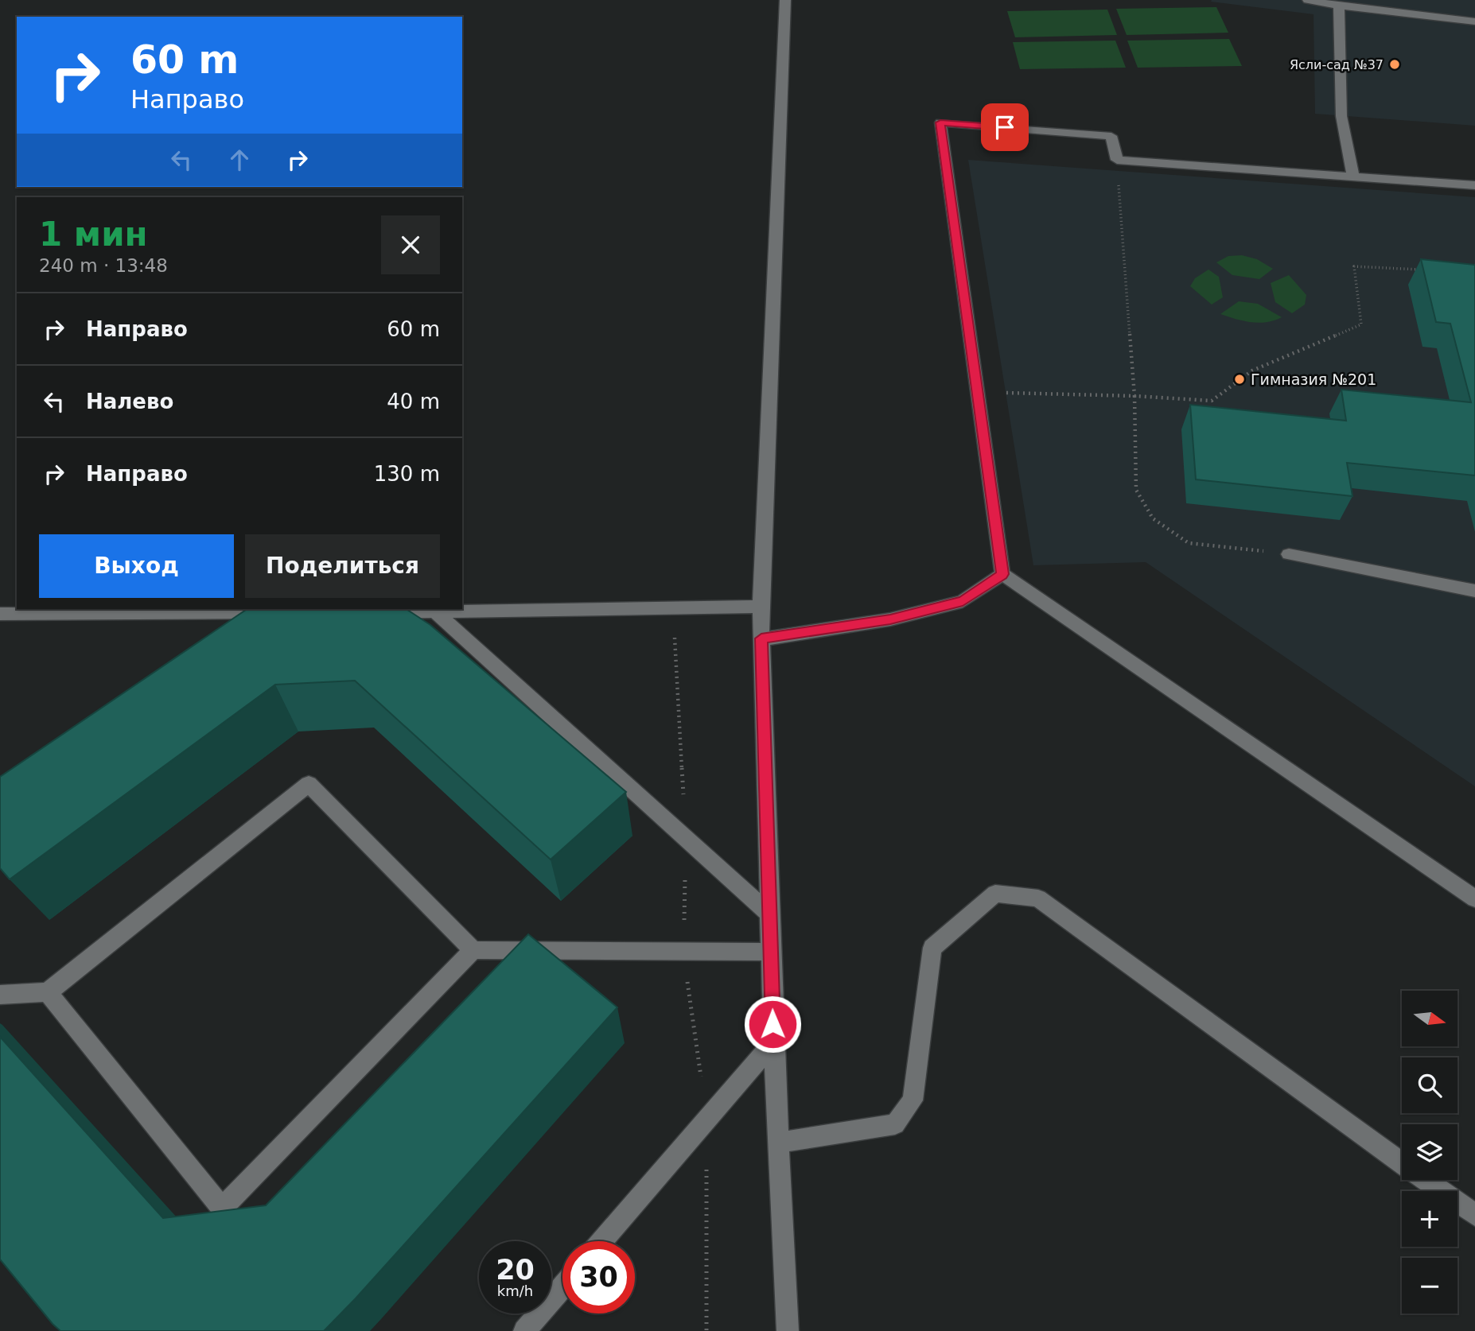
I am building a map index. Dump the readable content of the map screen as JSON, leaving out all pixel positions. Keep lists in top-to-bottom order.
{
  "places": ["Ясли-сад №37", "Гимназия №201"],
  "north": "right",
  "page": {
    "turn": ["60 m", "Направо"],
    "heading": ["1 мин", "240 m · 13:48"],
    "list": [
      {
        "name": "Направо",
        "value": "60 m"
      },
      {
        "name": "Налево",
        "value": "40 m"
      },
      {
        "name": "Направо",
        "value": "130 m"
      }
    ],
    "buttons": ["Выход", "Поделиться"],
    "map_buttons": ["+", "−"],
    "speed": "20 km/h",
    "limit": "30"
  }
}
